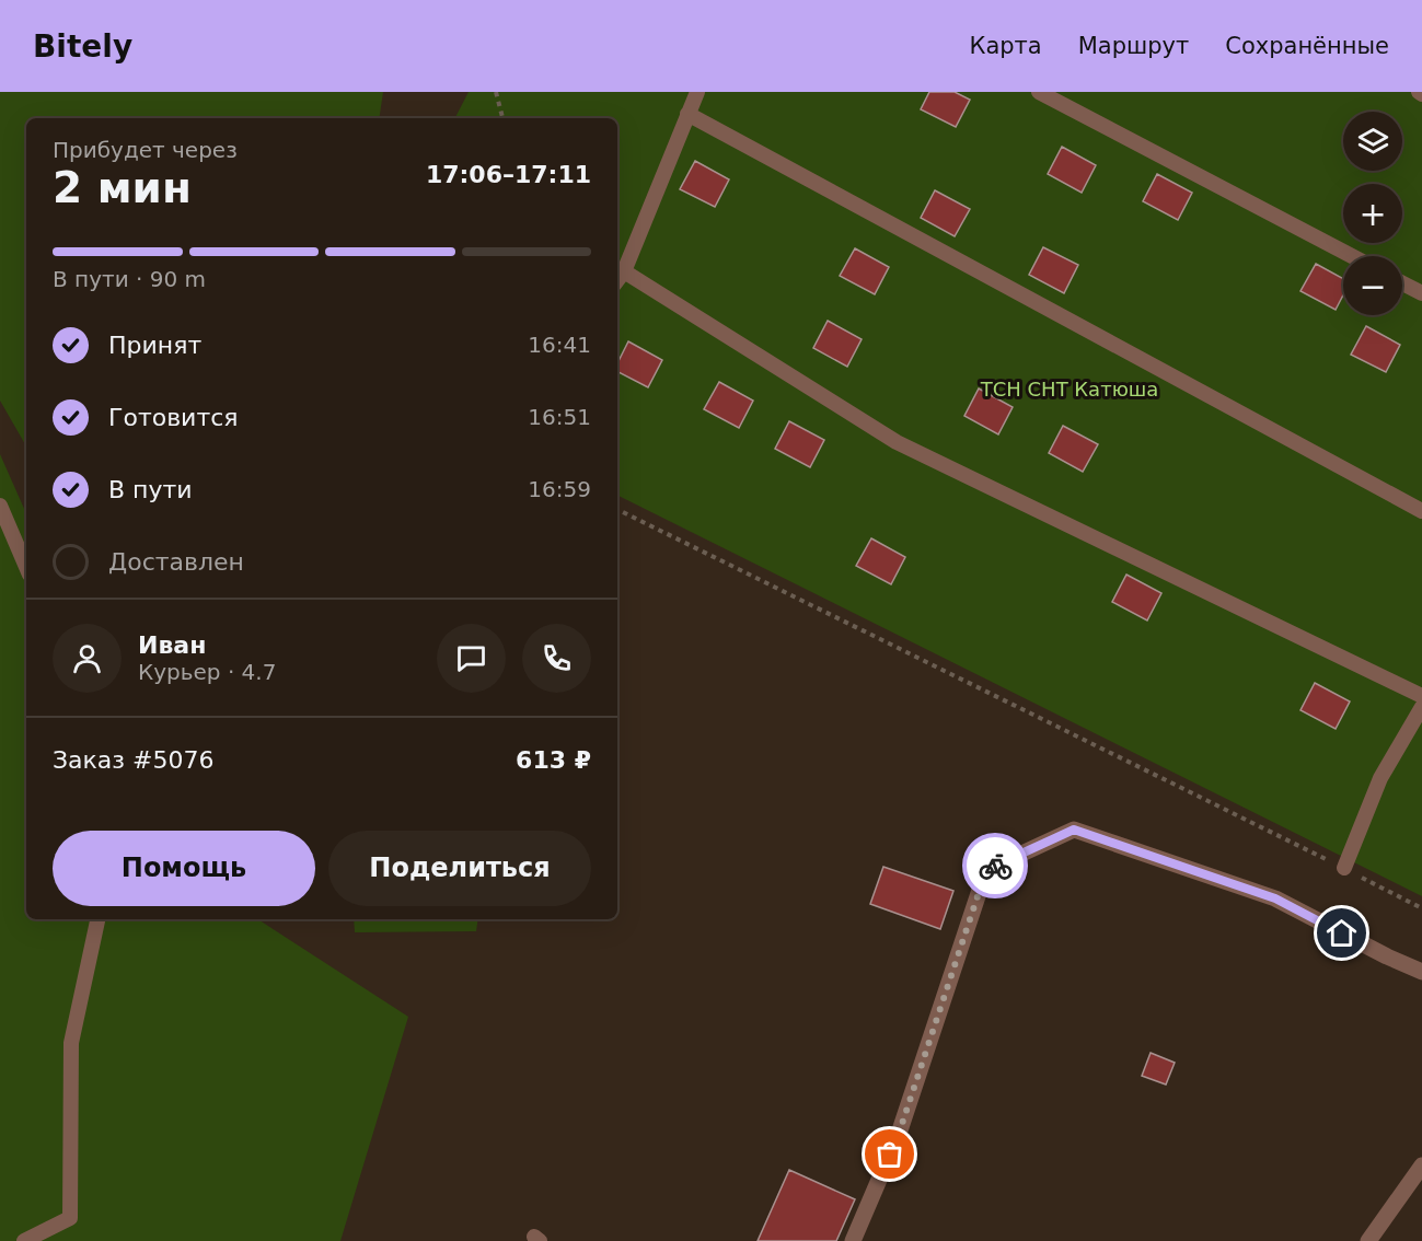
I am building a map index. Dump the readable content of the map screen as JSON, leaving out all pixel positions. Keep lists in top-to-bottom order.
{
  "parks": ["ТСН СНТ Катюша"],
  "page": {
    "header": "Bitely",
    "nav": ["Карта", "Маршрут", "Сохранённые"],
    "map_buttons": ["+", "−"],
    "heading": ["2 мин", "Прибудет через", "17:06–17:11"],
    "panel": [
      "Иван",
      "Курьер · 4.7",
      "Заказ #5076",
      "613 ₽"
    ],
    "bar": "В пути · 90 m",
    "list": [
      ["Принят", "16:41"],
      ["Готовится", "16:51"],
      ["В пути", "16:59"],
      "Доставлен"
    ],
    "buttons": ["Помощь", "Поделиться"]
  }
}
